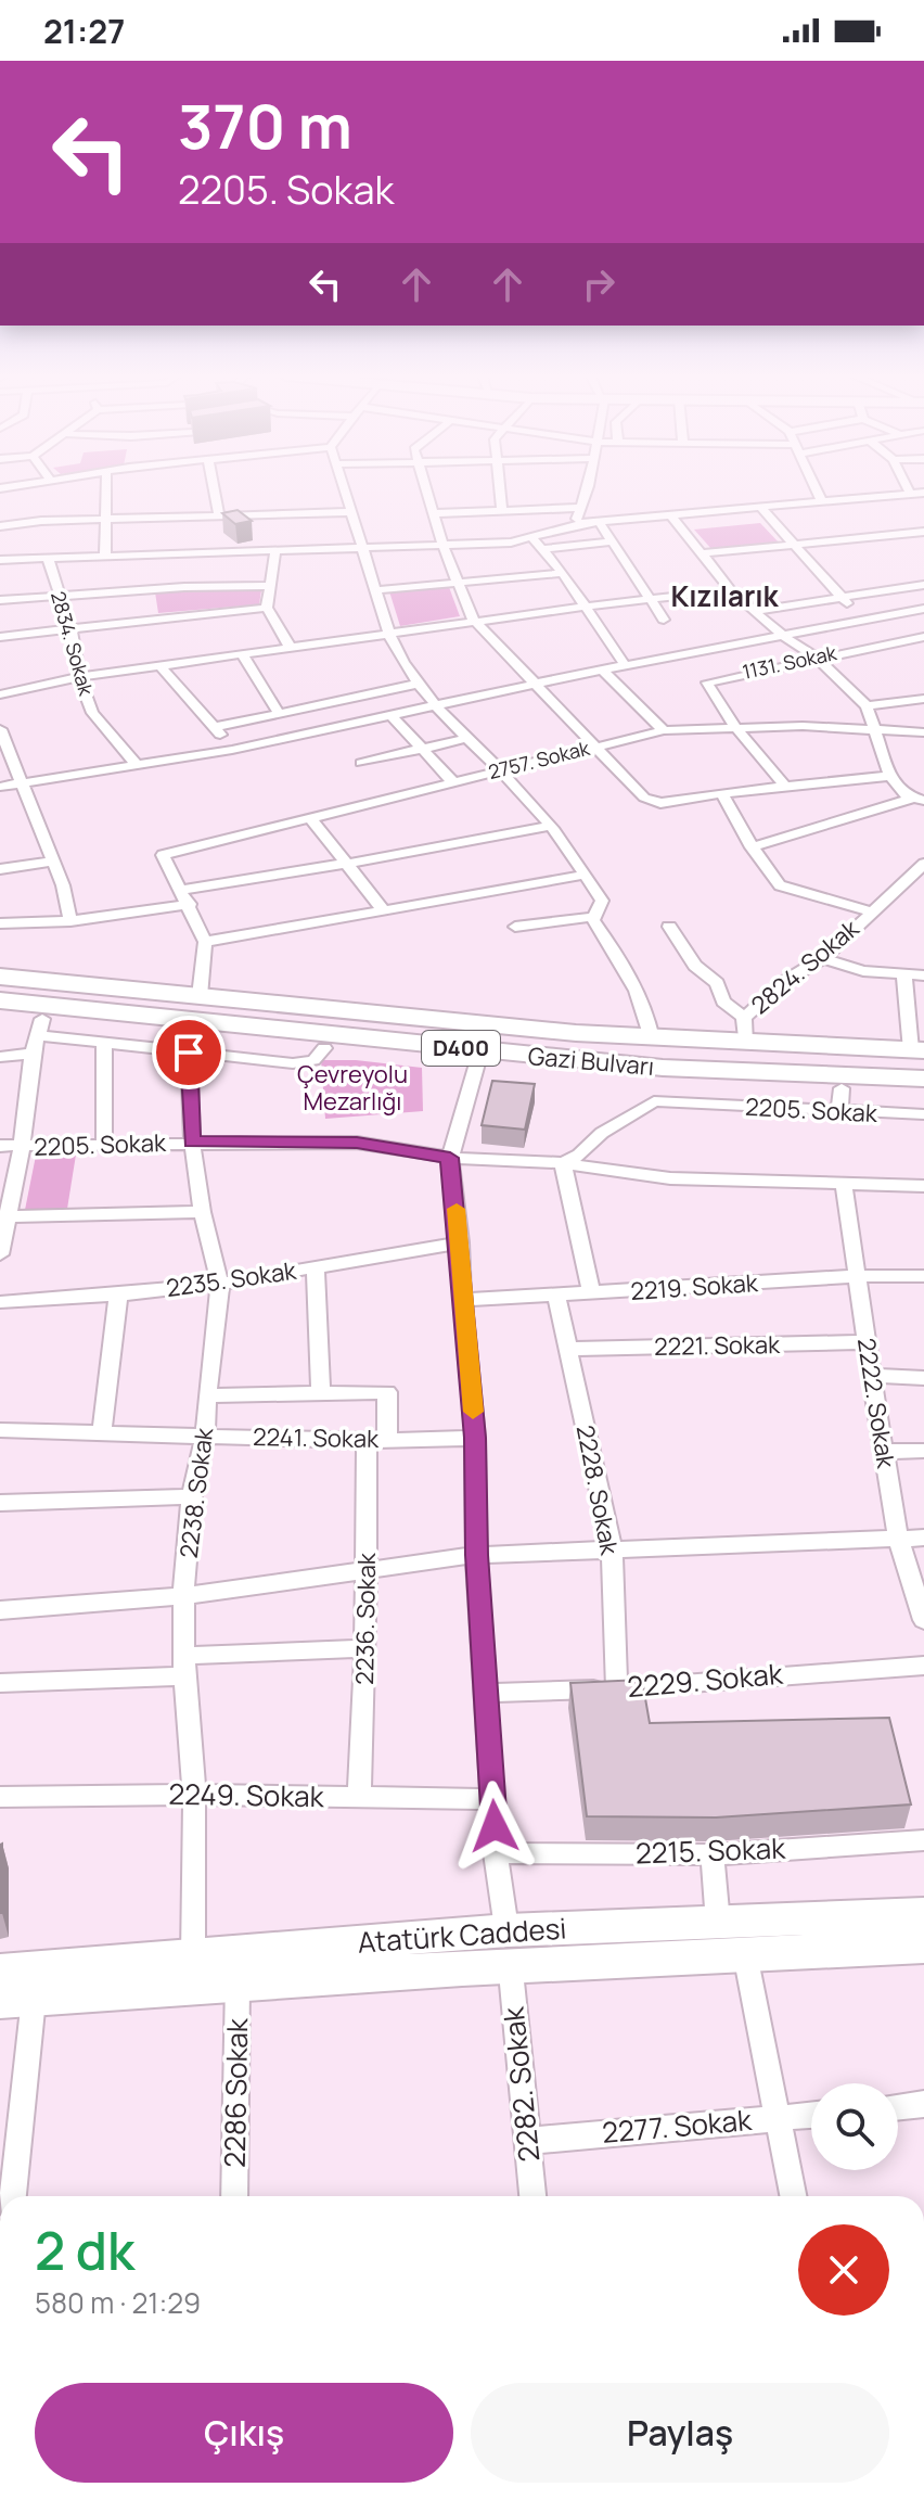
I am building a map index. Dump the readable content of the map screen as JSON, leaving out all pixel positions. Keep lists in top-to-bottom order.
{
  "streets": {
    "highway": ["D400", "Gazi Bulvarı"],
    "main road": ["Atatürk Caddesi"],
    "street": [
      "2834. Sokak",
      "1131. Sokak",
      "2757. Sokak",
      "2824. Sokak",
      "2205. Sokak",
      "2235. Sokak",
      "2219. Sokak",
      "2221. Sokak",
      "2222. Sokak",
      "2241. Sokak",
      "2228. Sokak",
      "2238. Sokak",
      "2236. Sokak",
      "2229. Sokak",
      "2249. Sokak",
      "2215. Sokak",
      "2282. Sokak",
      "2286 Sokak",
      "2277. Sokak"
    ]
  },
  "crossings": [
    ["1131. Sokak", "2757. Sokak"],
    ["2205. Sokak", "2222. Sokak"],
    ["2205. Sokak", "2238. Sokak"],
    ["2205. Sokak", "2282. Sokak"],
    ["2235. Sokak", "2238. Sokak"],
    ["2235. Sokak", "2282. Sokak"],
    ["2219. Sokak", "2222. Sokak"],
    ["2219. Sokak", "2228. Sokak"],
    ["2219. Sokak", "2282. Sokak"],
    ["2221. Sokak", "2222. Sokak"],
    ["2221. Sokak", "2228. Sokak"],
    ["2241. Sokak", "2238. Sokak"],
    ["2241. Sokak", "2236. Sokak"],
    ["2241. Sokak", "2282. Sokak"],
    ["2228. Sokak", "2229. Sokak"],
    ["2238. Sokak", "2249. Sokak"],
    ["2238. Sokak", "Atatürk Caddesi"],
    ["2236. Sokak", "2249. Sokak"],
    ["2229. Sokak", "2282. Sokak"],
    ["2249. Sokak", "2282. Sokak"],
    ["2215. Sokak", "2282. Sokak"],
    ["Atatürk Caddesi", "2282. Sokak"],
    ["Atatürk Caddesi", "2286 Sokak"],
    ["2282. Sokak", "2277. Sokak"]
  ],
  "districts": ["Kızılarık"],
  "parks": ["Çevreyolu Mezarlığı"],
  "page": {
    "status": "21:27",
    "turn": ["370 m", "2205. Sokak"],
    "heading": ["2 dk", "580 m · 21:29"],
    "buttons": ["Çıkış", "Paylaş"]
  }
}
